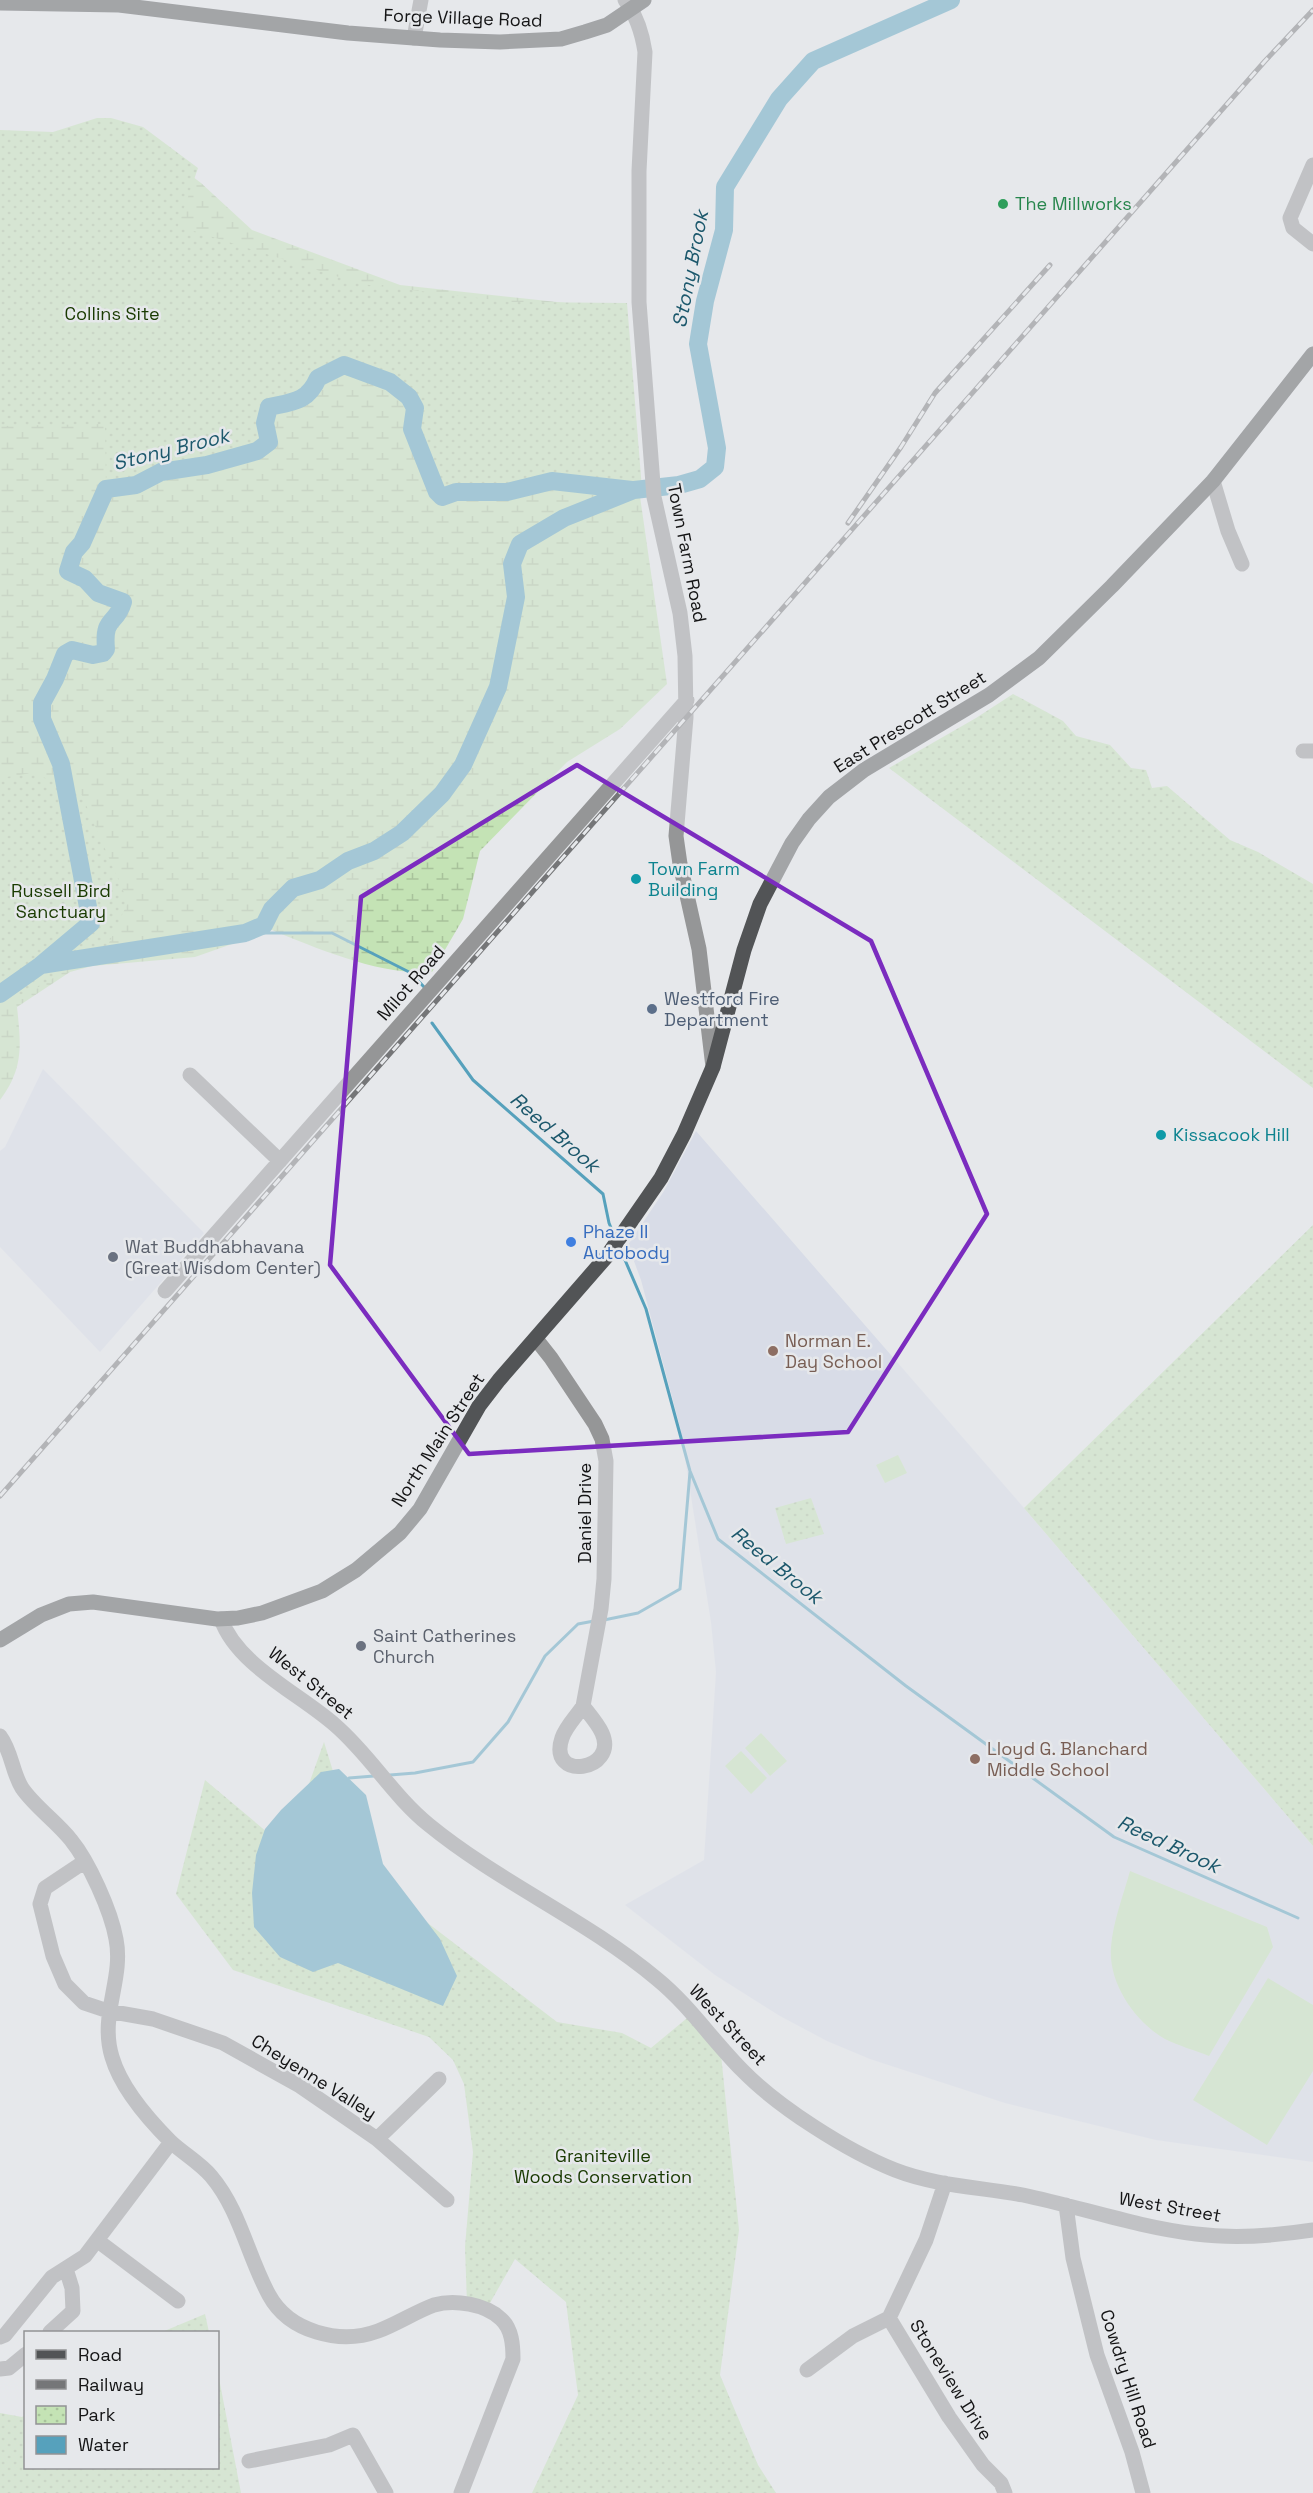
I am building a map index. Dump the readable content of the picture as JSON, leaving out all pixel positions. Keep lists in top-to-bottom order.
{
  "streets": {
    "main road": ["Forge Village Road", "East Prescott Street", "North Main Street"],
    "street": [
      "Town Farm Road",
      "Milot Road",
      "Daniel Drive",
      "West Street",
      "Cheyenne Valley",
      "Cowdry Hill Road",
      "Stoneview Drive"
    ]
  },
  "crossings": [
    ["Forge Village Road", "Town Farm Road"],
    ["Town Farm Road", "East Prescott Street"],
    ["Town Farm Road", "Milot Road"],
    ["East Prescott Street", "North Main Street"],
    ["East Prescott Street", "Daniel Drive"],
    ["North Main Street", "Daniel Drive"],
    ["North Main Street", "West Street"],
    ["West Street", "Cowdry Hill Road"],
    ["West Street", "Stoneview Drive"]
  ],
  "water": ["Stony Brook", "Reed Brook"],
  "parks": ["Collins Site", "Russell Bird Sanctuary", "Graniteville Woods Conservation"],
  "places": [
    "The Millworks",
    "Town Farm Building",
    "Westford Fire Department",
    "Kissacook Hill",
    "Phaze II Autobody",
    "Wat Buddhabhavana (Great Wisdom Center)",
    "Norman E. Day School",
    "Saint Catherines Church",
    "Lloyd G. Blanchard Middle School"
  ],
  "legend": [
    "Road",
    "Railway",
    "Park",
    "Water"
  ]
}
